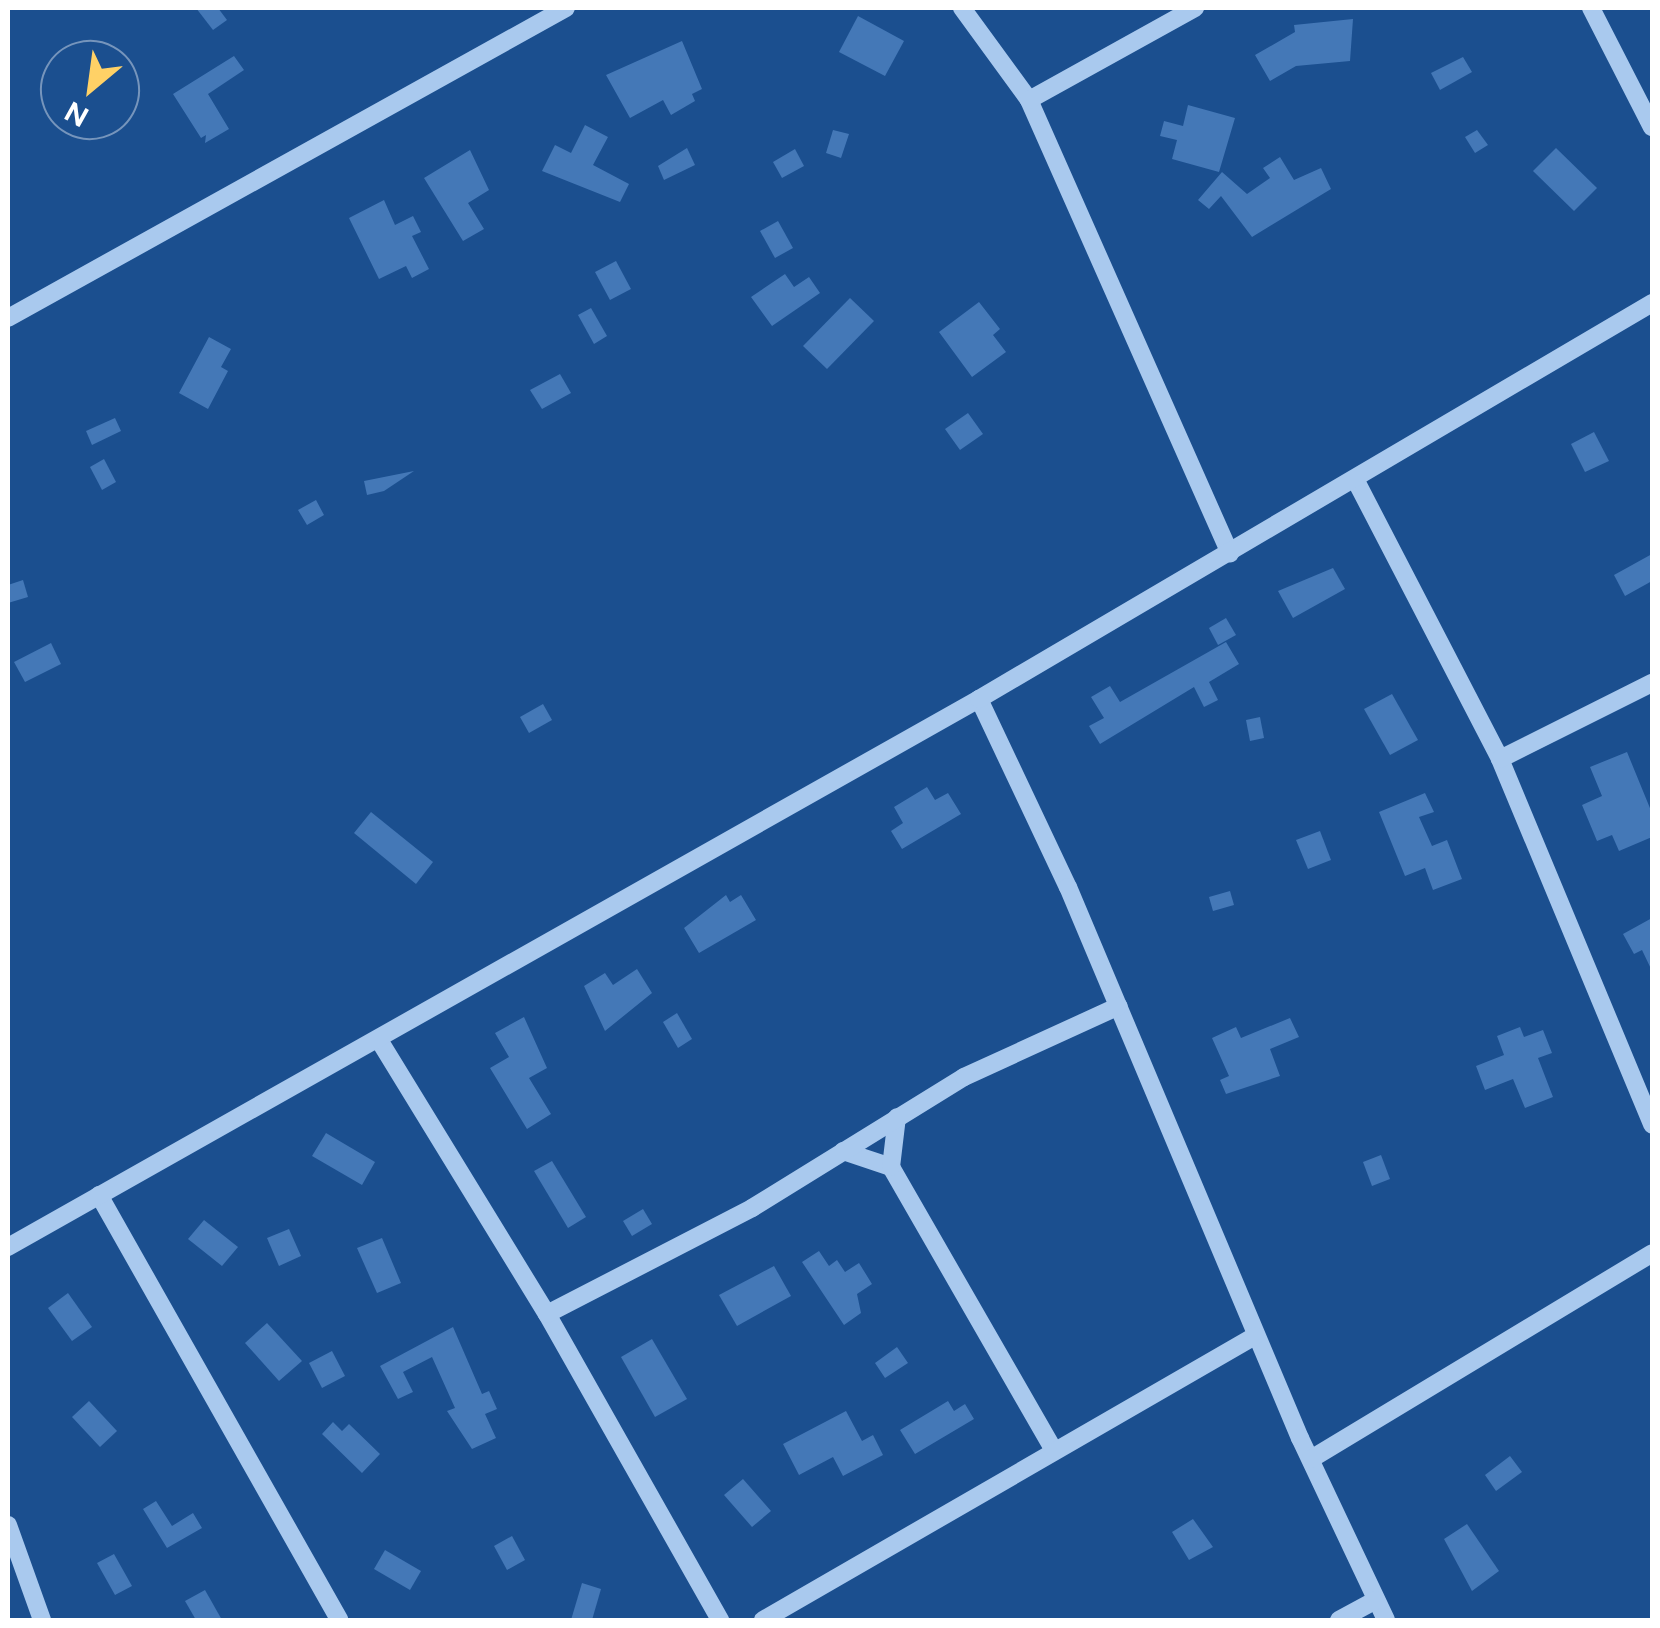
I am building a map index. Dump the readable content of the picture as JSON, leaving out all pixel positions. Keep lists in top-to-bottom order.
{
  "north": "bottom left"
}
